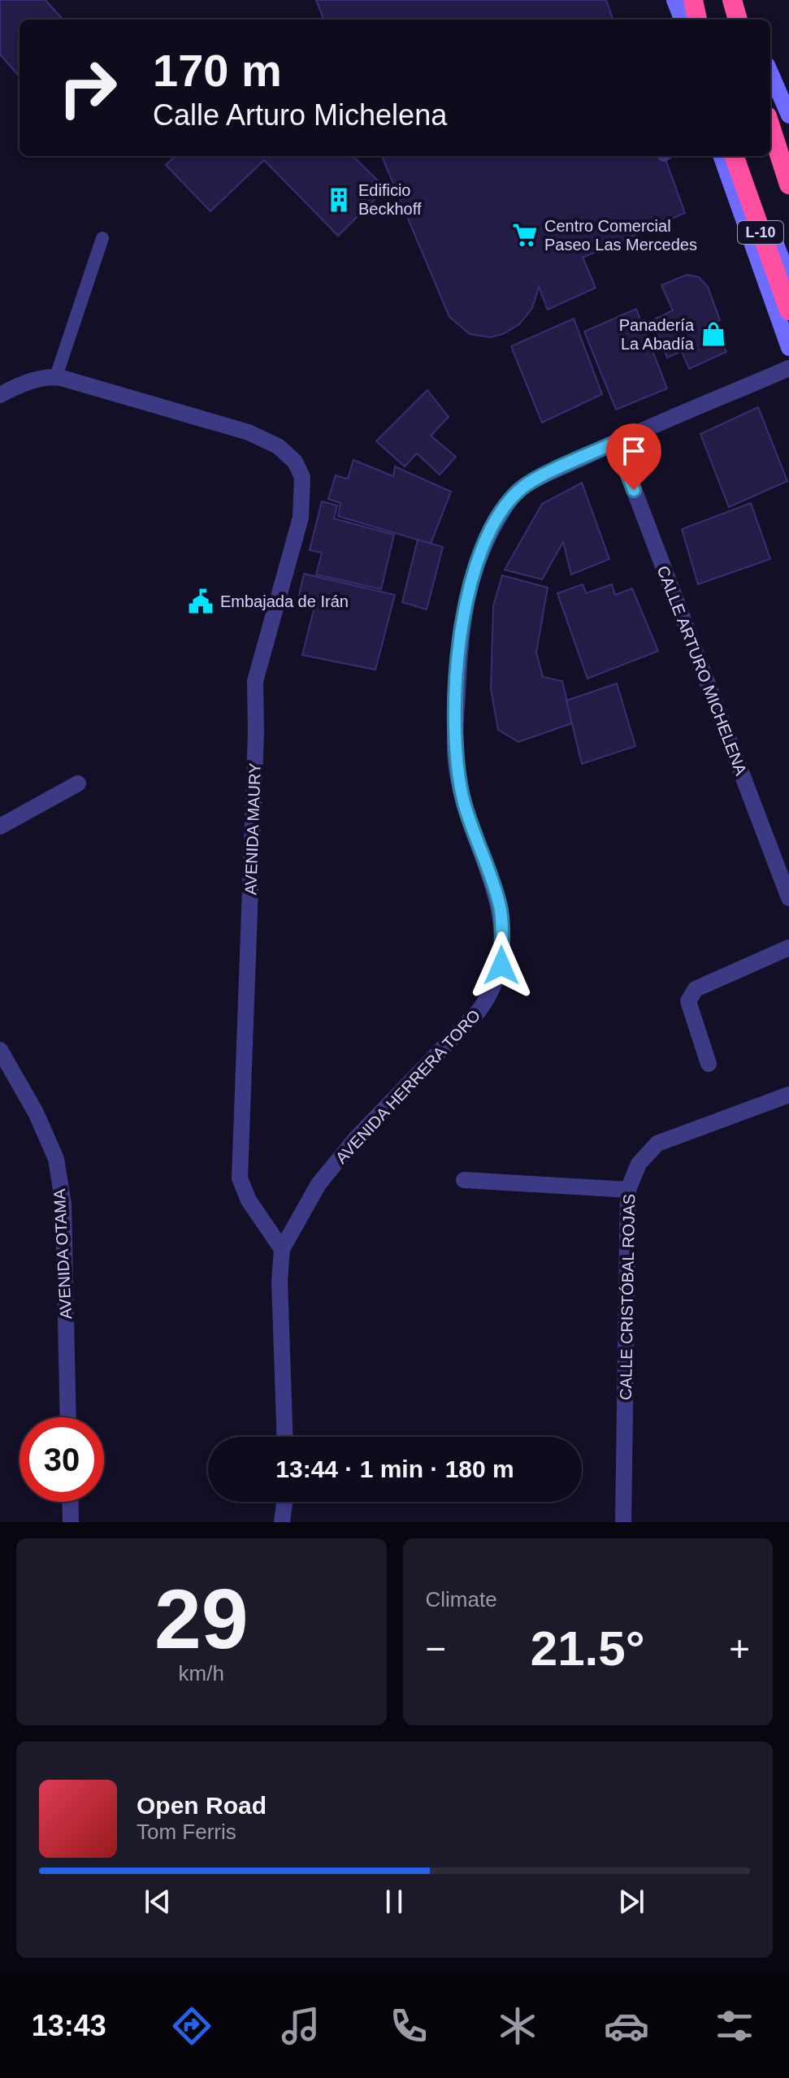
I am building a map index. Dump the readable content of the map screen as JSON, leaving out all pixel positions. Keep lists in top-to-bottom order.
{
  "streets": {
    "highway": ["L-10"],
    "street": [
      "CALLE ARTURO MICHELENA",
      "AVENIDA MAURY",
      "AVENIDA HERRERA TORO",
      "AVENIDA OTAMA",
      "CALLE CRISTÓBAL ROJAS"
    ]
  },
  "crossings": [
    ["CALLE ARTURO MICHELENA", "AVENIDA HERRERA TORO"],
    ["AVENIDA MAURY", "AVENIDA HERRERA TORO"]
  ],
  "places": {
    "building": ["Edificio Beckhoff"],
    "supermarket": ["Centro Comercial Paseo Las Mercedes"],
    "shop": ["Panadería La Abadía"],
    "public building": ["Embajada de Irán"]
  },
  "page": {
    "turn": ["170 m", "Calle Arturo Michelena"],
    "limit": "30",
    "trip": "13:44 · 1 min · 180 m",
    "tile": [
      ["29", "km/h"],
      "Climate"
    ],
    "heat": ["−", "21.5°", "+"],
    "song": ["Open Road", "Tom Ferris"],
    "tabs": "13:43"
  }
}
